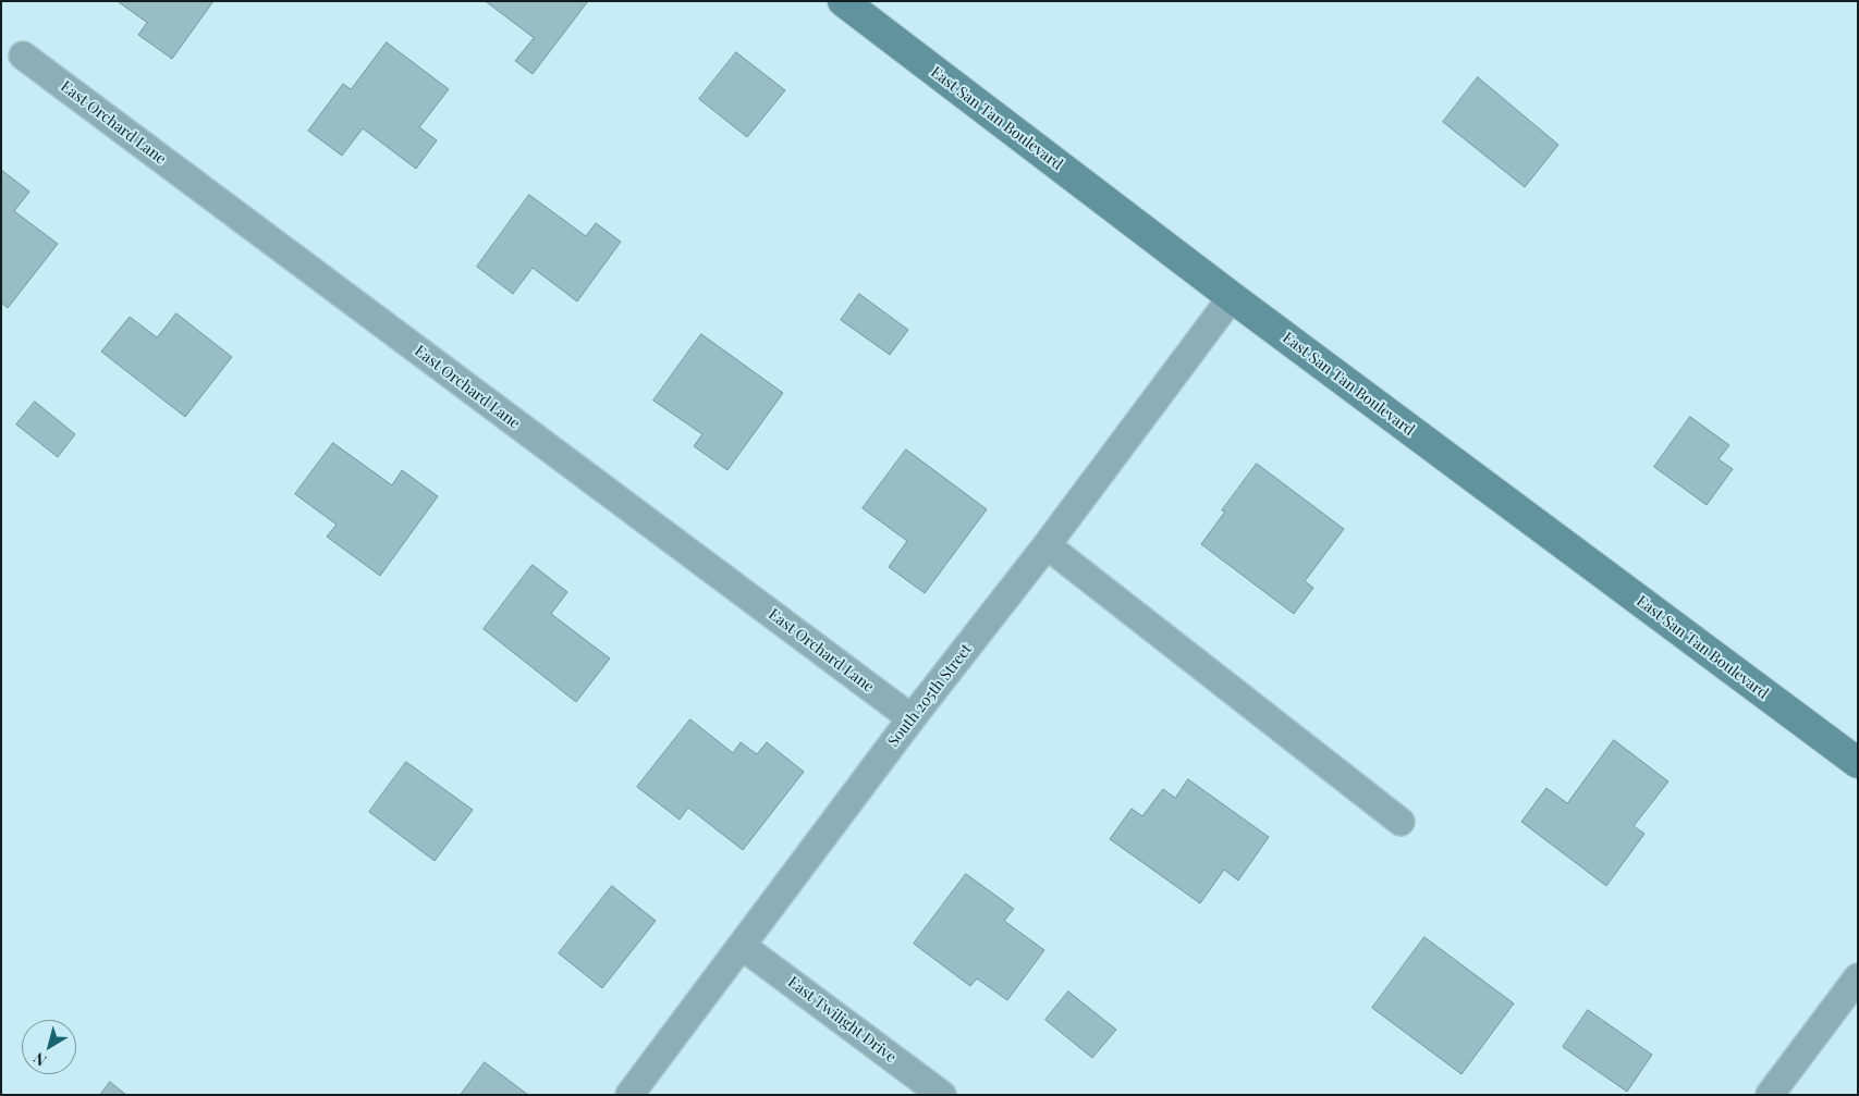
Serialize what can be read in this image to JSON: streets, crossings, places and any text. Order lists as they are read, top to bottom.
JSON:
{
  "streets": {
    "street": [
      "East San Tan Boulevard",
      "East Orchard Lane",
      "South 205th Street",
      "East Twilight Drive"
    ]
  },
  "crossings": [
    ["East San Tan Boulevard", "South 205th Street"],
    ["East Orchard Lane", "South 205th Street"],
    ["South 205th Street", "East Twilight Drive"]
  ],
  "north": "bottom left"
}
